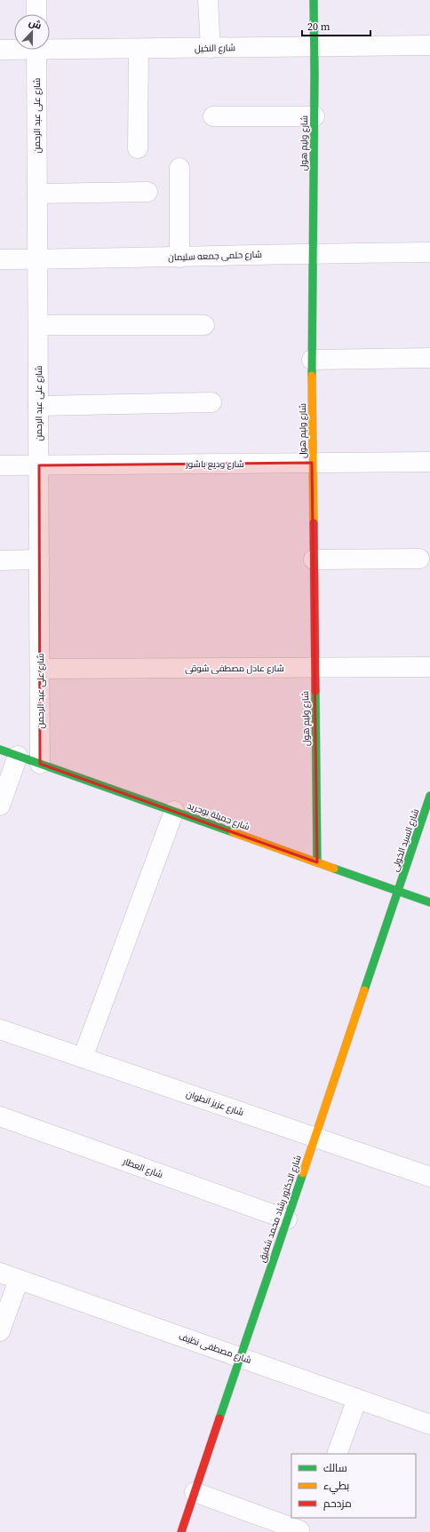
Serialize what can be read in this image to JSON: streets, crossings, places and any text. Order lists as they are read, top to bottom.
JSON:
{
  "streets": {
    "street": [
      "شارع النخيل",
      "شارع على عبد الرحمن",
      "شارع وليم هول",
      "شارع حلمى جمعه سليمان",
      "شارع وديع باشور",
      "شارع عادل مصطفى شوقى",
      "شارع جميلة بوحريد",
      "شارع السيد الخولى",
      "شارع عزيز انطوان",
      "شارع العطار",
      "شارع الدكتور رشاد محمد شفيق",
      "شارع مصطفى نظيف"
    ]
  },
  "crossings": [
    ["شارع النخيل", "شارع وليم هول"],
    ["شارع على عبد الرحمن", "شارع حلمى جمعه سليمان"],
    ["شارع على عبد الرحمن", "شارع وديع باشور"],
    ["شارع على عبد الرحمن", "شارع عادل مصطفى شوقى"],
    ["شارع على عبد الرحمن", "شارع جميلة بوحريد"],
    ["شارع وليم هول", "شارع حلمى جمعه سليمان"],
    ["شارع وليم هول", "شارع وديع باشور"],
    ["شارع وليم هول", "شارع عادل مصطفى شوقى"],
    ["شارع وليم هول", "شارع جميلة بوحريد"],
    ["شارع جميلة بوحريد", "شارع السيد الخولى"],
    ["شارع جميلة بوحريد", "شارع الدكتور رشاد محمد شفيق"],
    ["شارع السيد الخولى", "شارع الدكتور رشاد محمد شفيق"],
    ["شارع عزيز انطوان", "شارع الدكتور رشاد محمد شفيق"],
    ["شارع العطار", "شارع الدكتور رشاد محمد شفيق"],
    ["شارع الدكتور رشاد محمد شفيق", "شارع مصطفى نظيف"]
  ],
  "legend": ["سالك", "بطيء", "مزدحم"],
  "scale_bar": "20 m",
  "north": "top"
}
